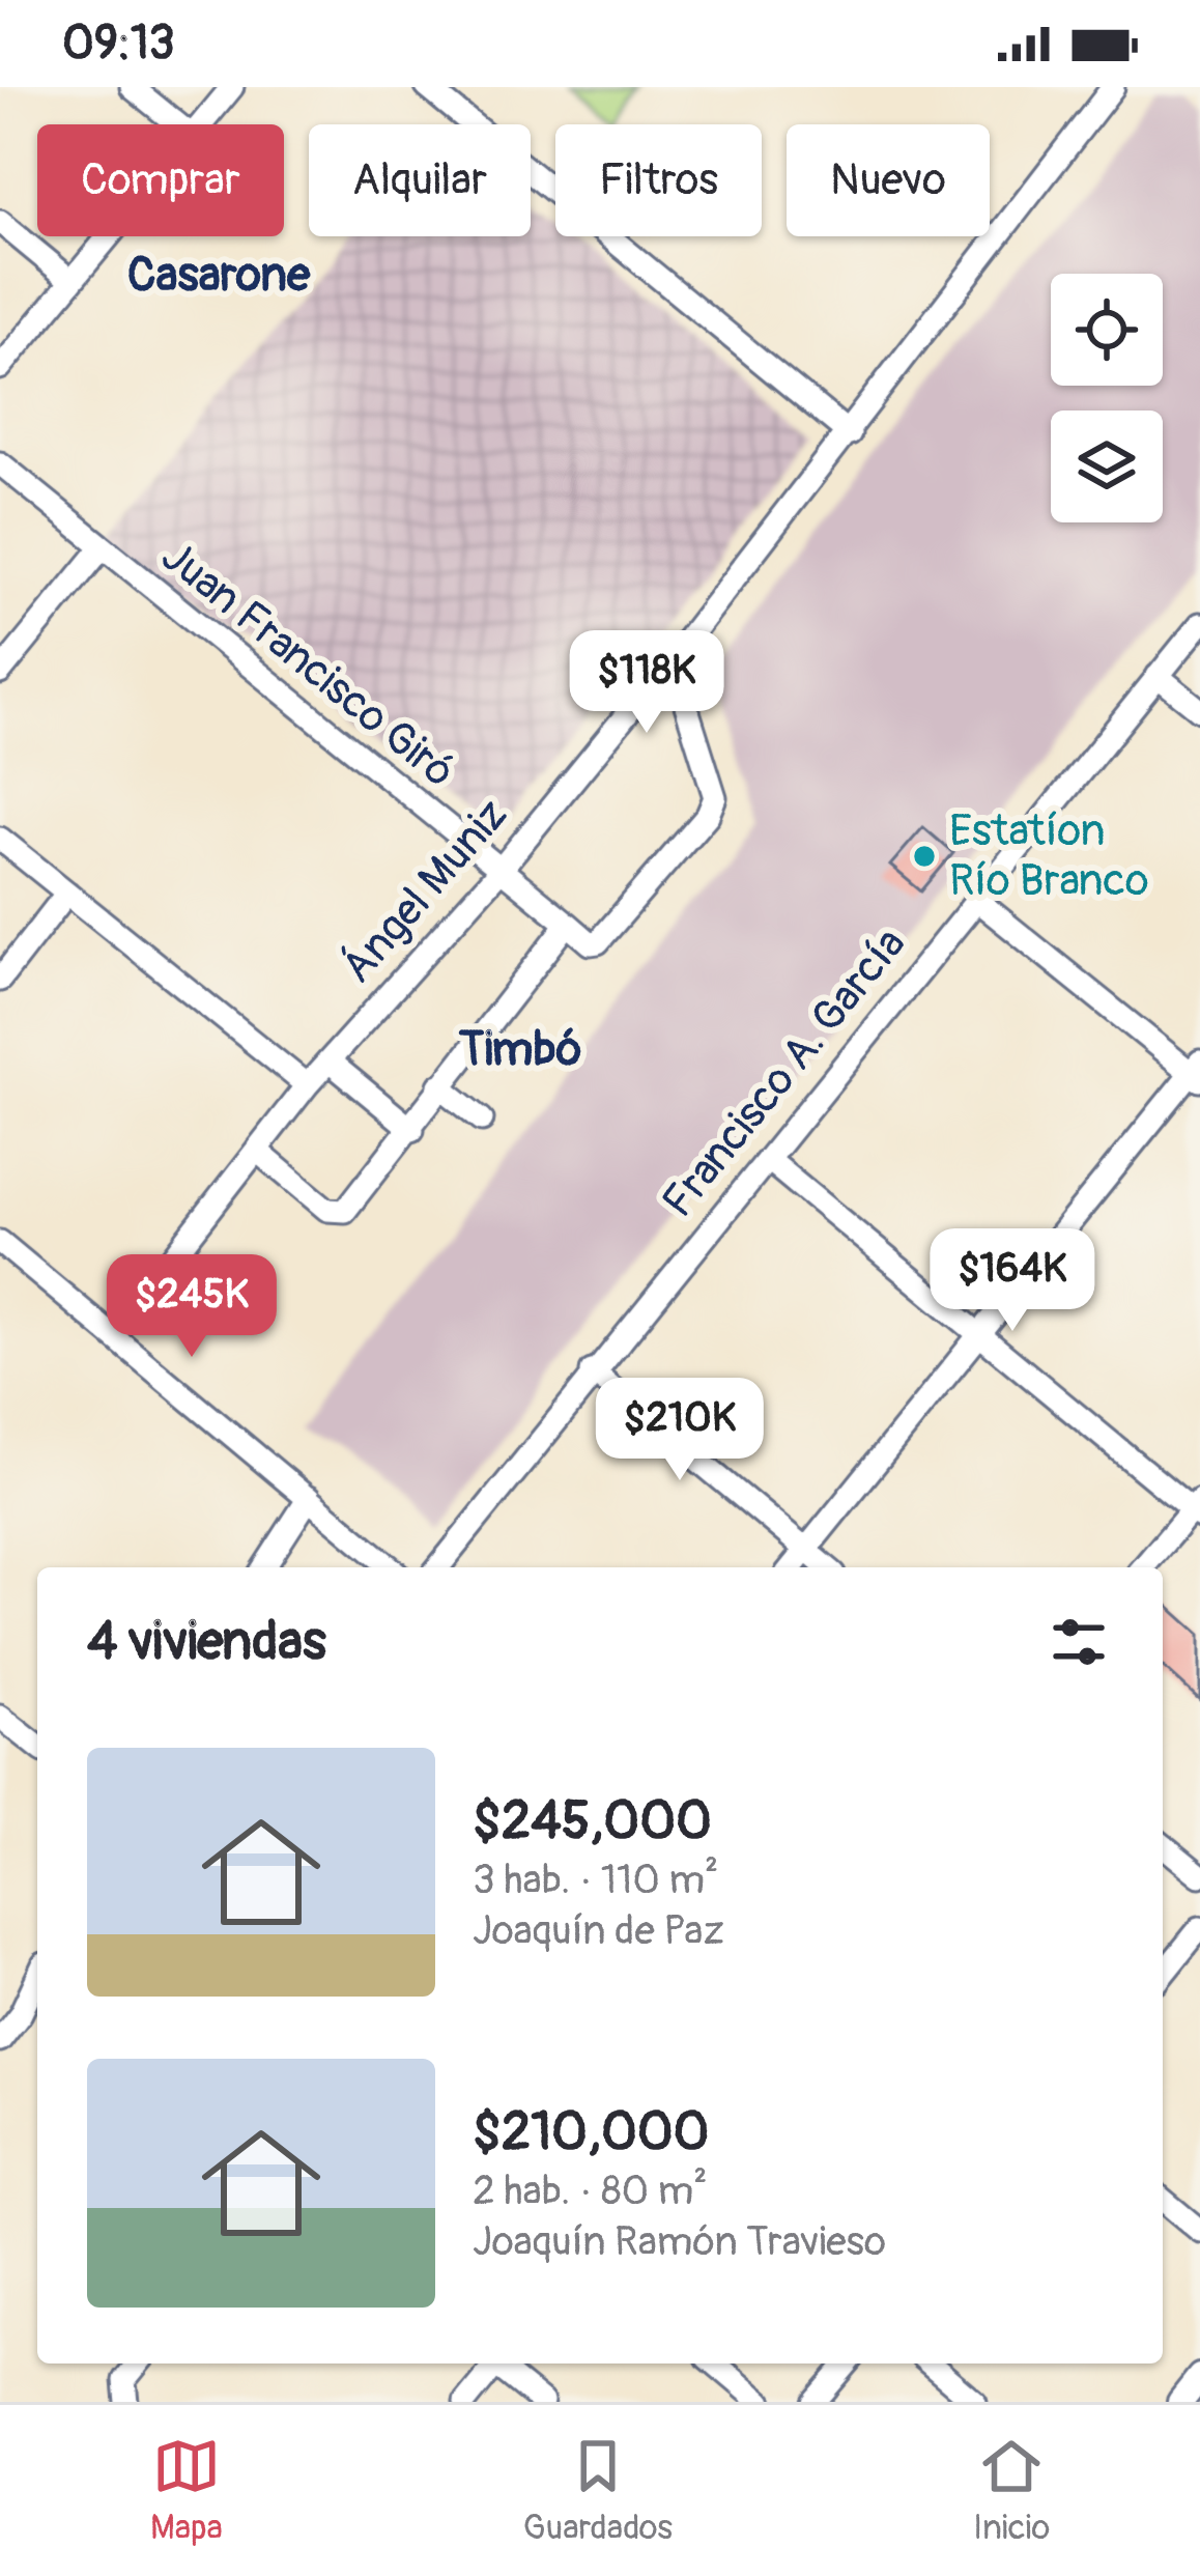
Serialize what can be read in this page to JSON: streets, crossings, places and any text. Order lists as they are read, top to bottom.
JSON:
{
  "streets": {
    "street": ["Juan Francisco Giró", "Ángel Muniz", "Francisco A. García"]
  },
  "crossings": [
    ["Juan Francisco Giró", "Ángel Muniz"]
  ],
  "districts": ["Casarone", "Timbó"],
  "places": ["Estatíon Río Branco"],
  "page": {
    "status": "09:13",
    "chip": [
      "Comprar",
      "Alquilar",
      "Filtros",
      "Nuevo"
    ],
    "price": [
      "$118K",
      "$164K",
      "$245K",
      "$210K"
    ],
    "heading": "4 viviendas",
    "list": [
      {
        "name": "$245,000",
        "note": "3 hab. · 110 m² · Joaquín de Paz"
      },
      {
        "name": "$210,000",
        "note": "2 hab. · 80 m² · Joaquín Ramón Travieso"
      }
    ],
    "tabs": ["Mapa", "Guardados", "Inicio"]
  }
}
